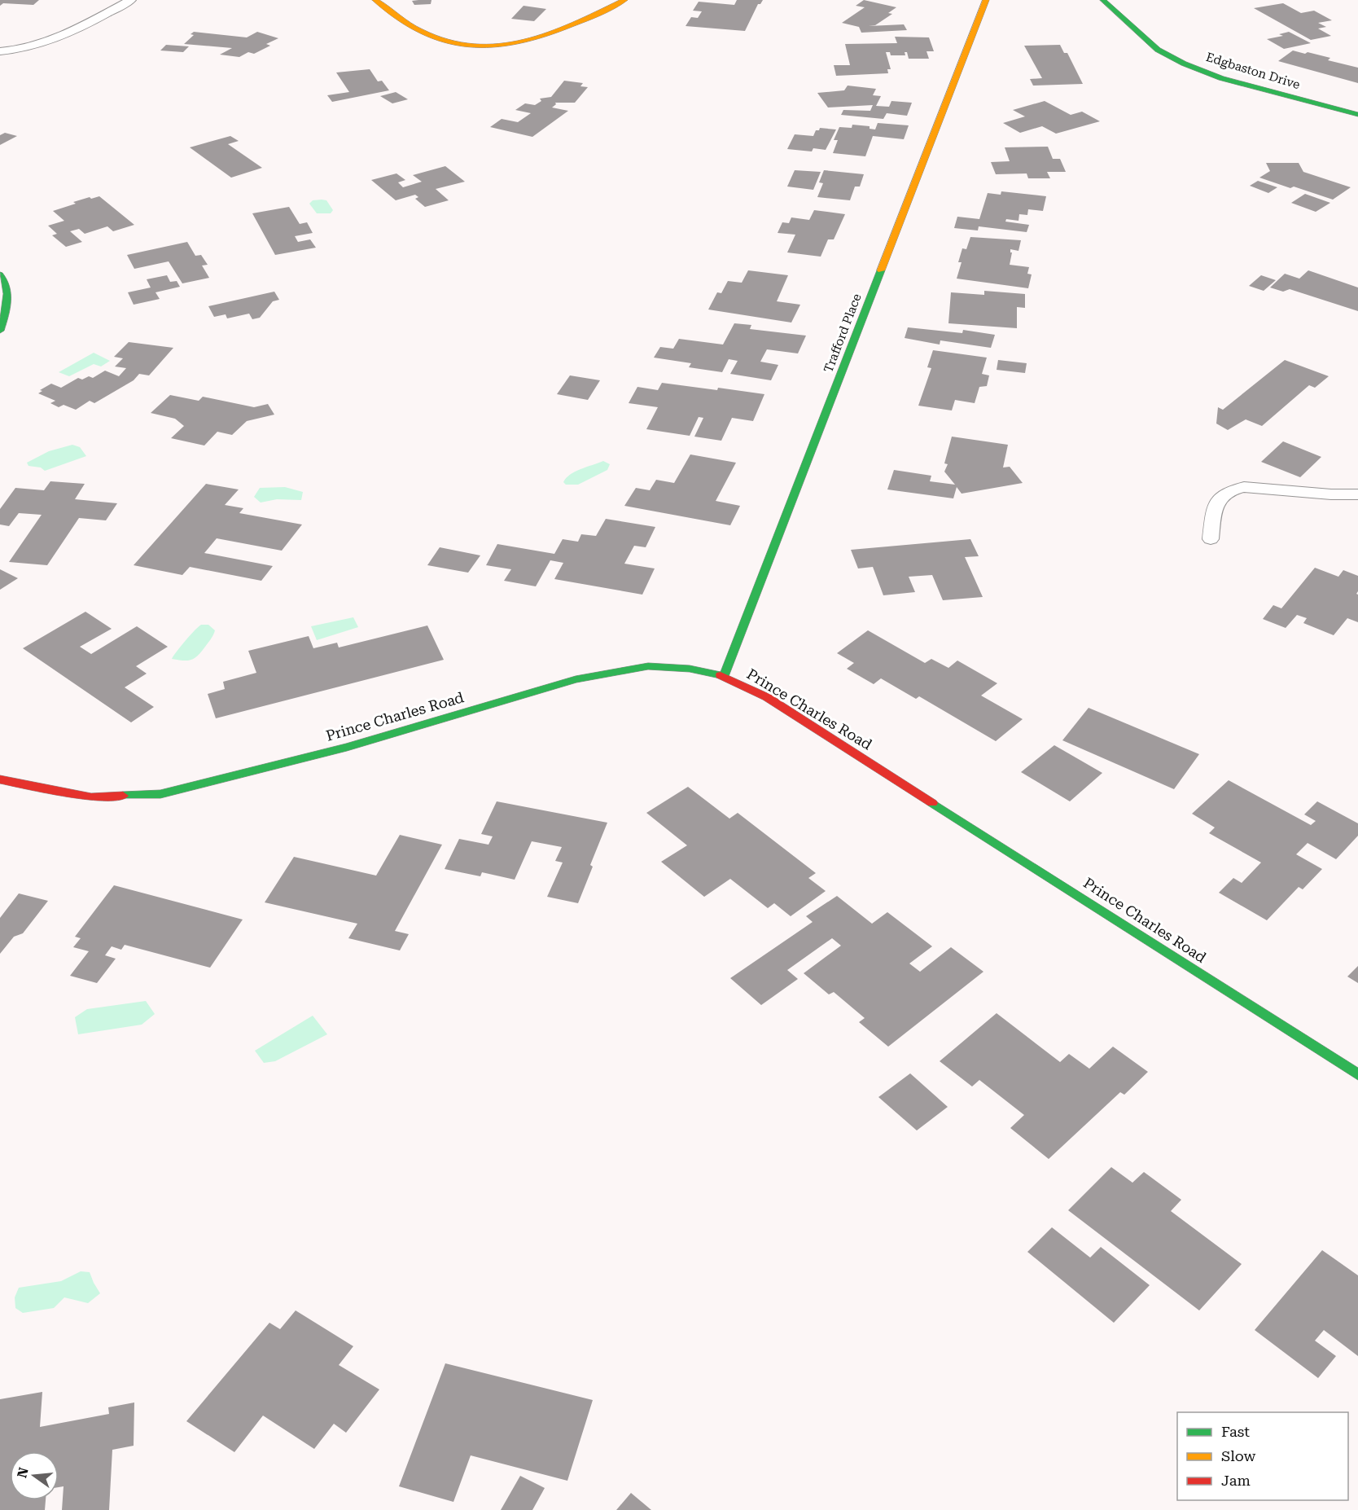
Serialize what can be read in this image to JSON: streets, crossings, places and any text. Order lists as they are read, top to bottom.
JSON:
{
  "streets": {
    "street": ["Edgbaston Drive", "Trafford Place", "Prince Charles Road"]
  },
  "crossings": [
    ["Trafford Place", "Prince Charles Road"]
  ],
  "legend": ["Fast", "Slow", "Jam"],
  "north": "left"
}
